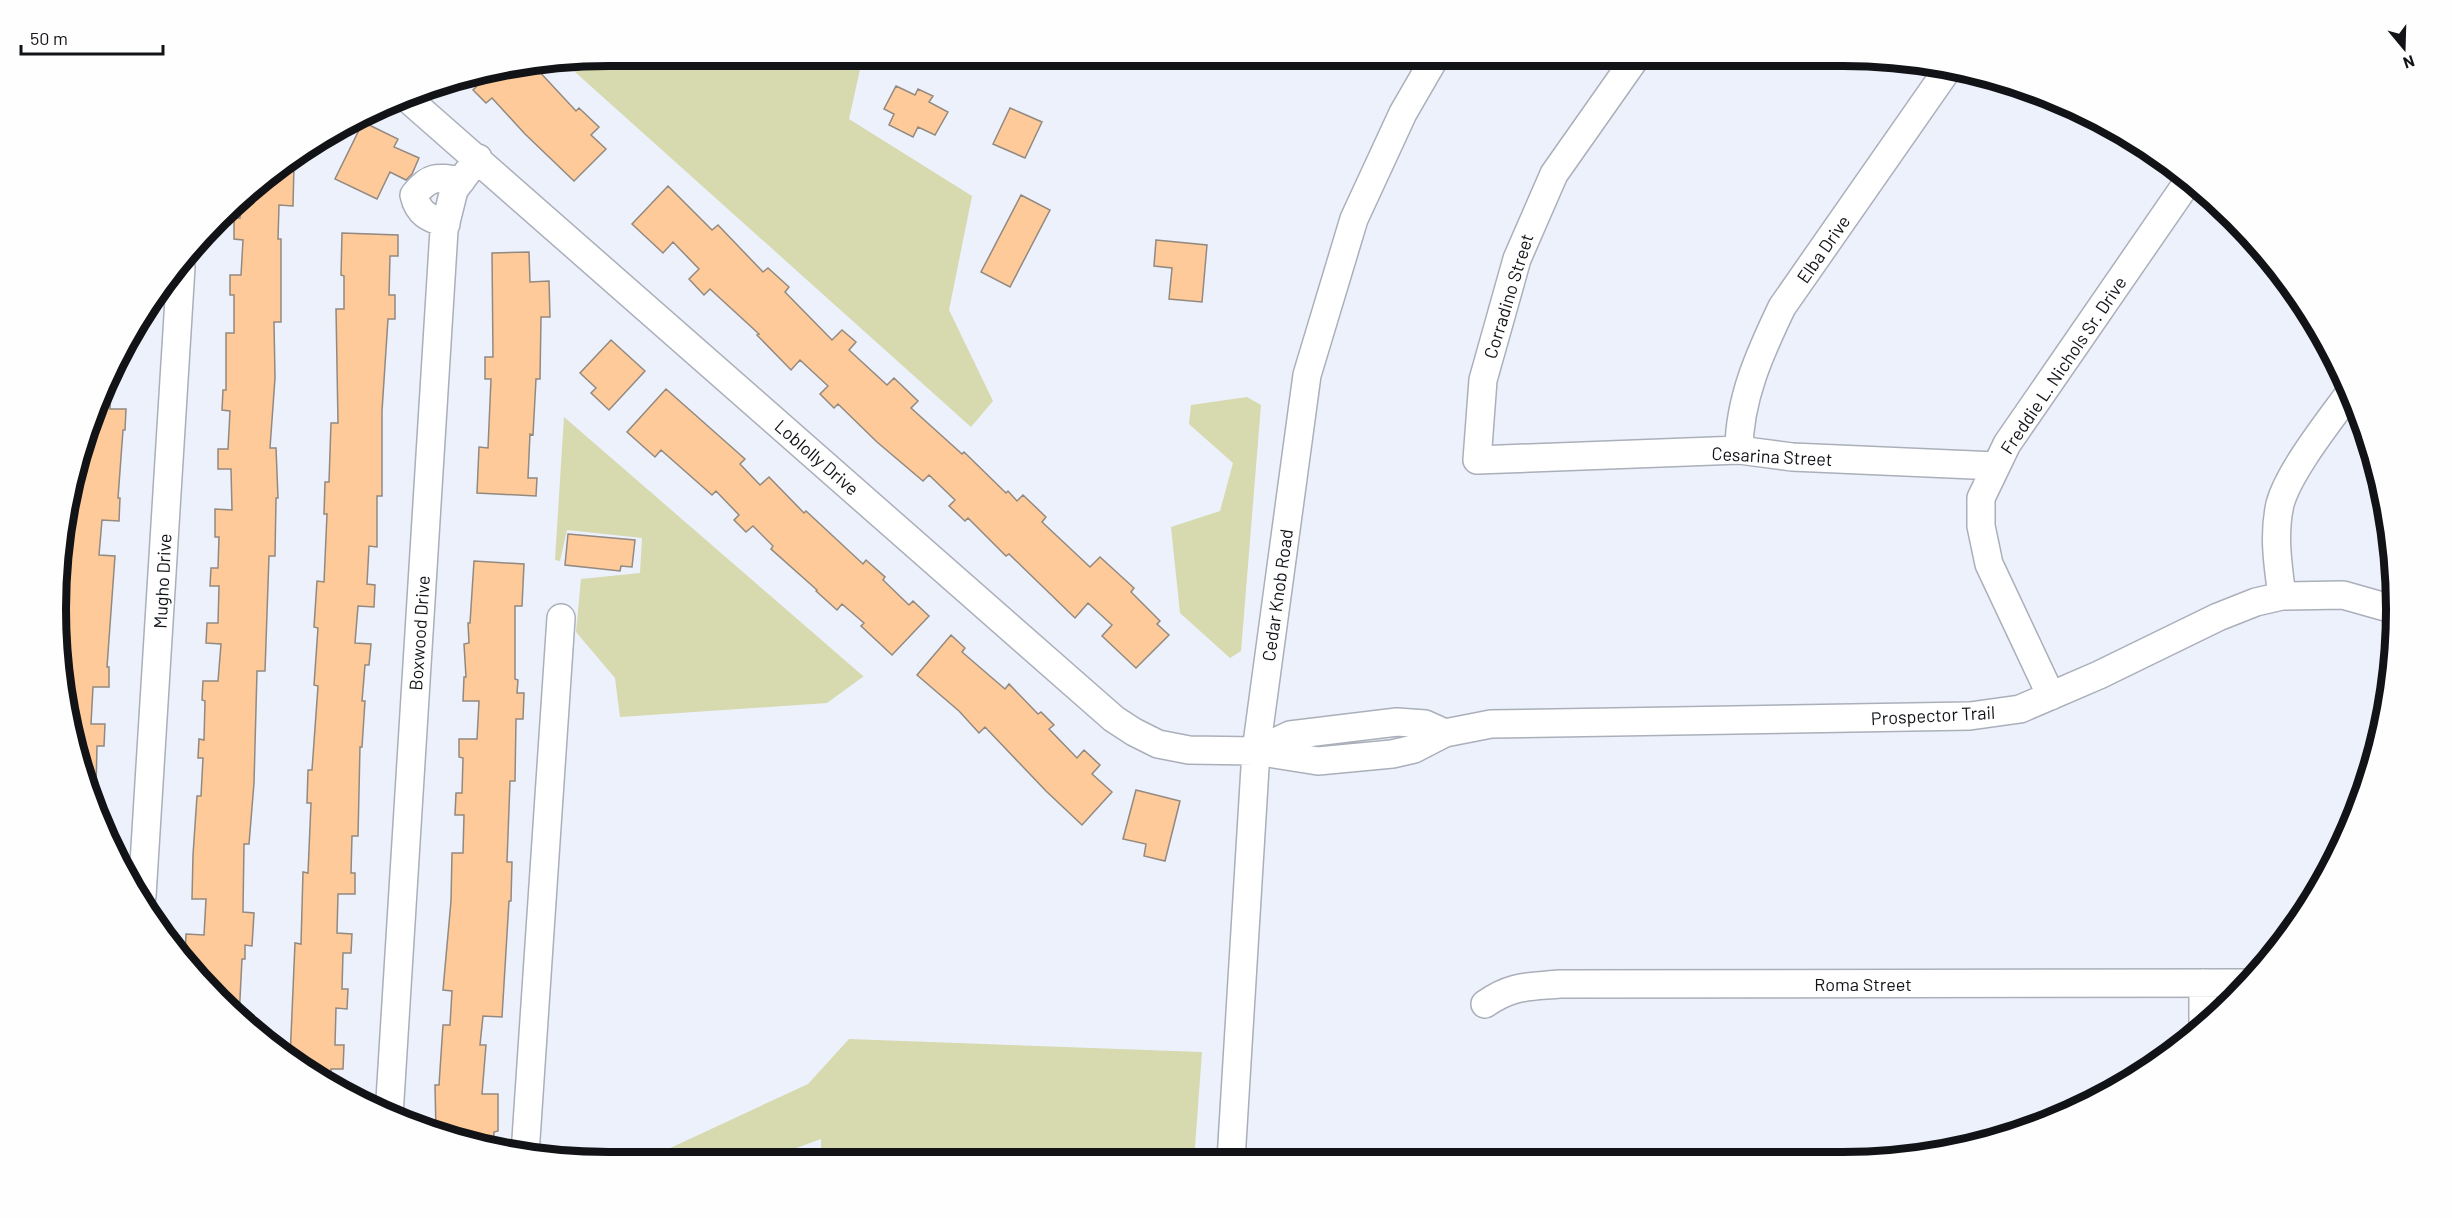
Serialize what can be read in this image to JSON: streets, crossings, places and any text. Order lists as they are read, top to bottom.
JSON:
{
  "streets": {
    "street": [
      "Elba Drive",
      "Corradino Street",
      "Freddie L. Nichols Sr. Drive",
      "Cesarina Street",
      "Loblolly Drive",
      "Mugho Drive",
      "Cedar Knob Road",
      "Boxwood Drive",
      "Prospector Trail",
      "Roma Street"
    ]
  },
  "crossings": [
    ["Elba Drive", "Cesarina Street"],
    ["Corradino Street", "Cesarina Street"],
    ["Freddie L. Nichols Sr. Drive", "Cesarina Street"],
    ["Freddie L. Nichols Sr. Drive", "Prospector Trail"],
    ["Loblolly Drive", "Cedar Knob Road"],
    ["Loblolly Drive", "Boxwood Drive"],
    ["Loblolly Drive", "Prospector Trail"],
    ["Cedar Knob Road", "Prospector Trail"]
  ],
  "scale_bar": "50 m",
  "north": "bottom"
}
